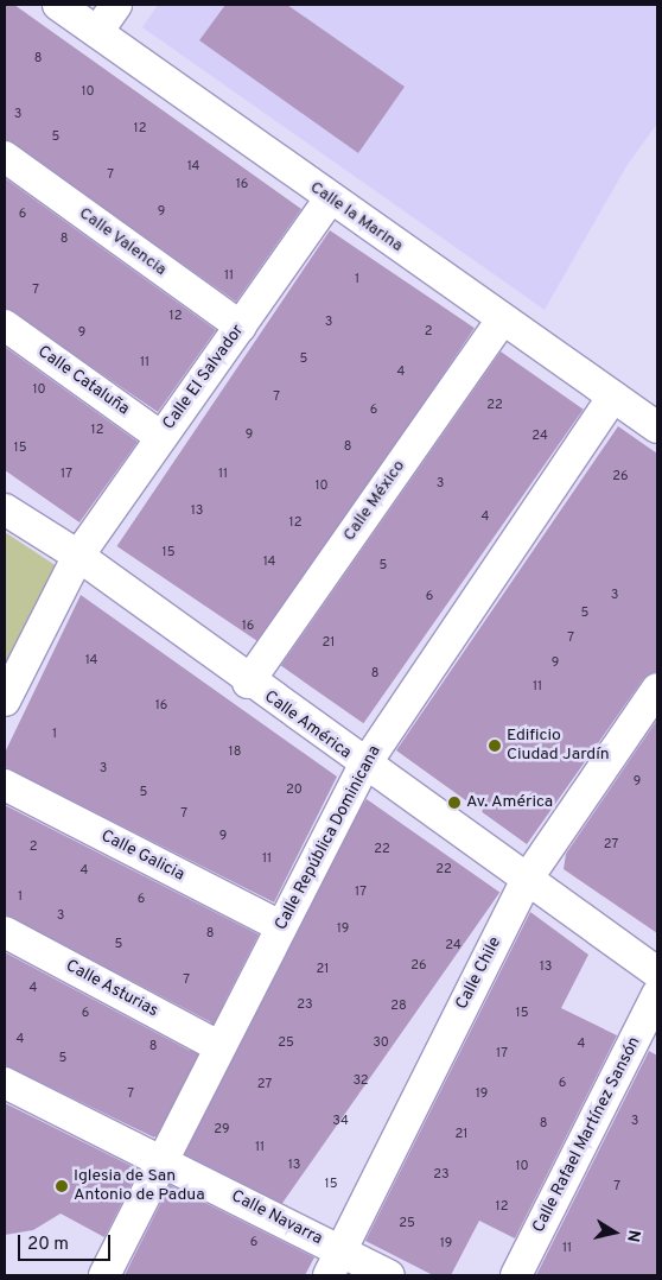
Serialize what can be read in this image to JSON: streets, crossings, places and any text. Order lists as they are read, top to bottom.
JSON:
{
  "streets": {
    "street": [
      "Calle la Marina",
      "Calle Valencia",
      "Calle El Salvador",
      "Calle Cataluña",
      "Calle México",
      "Calle América",
      "Calle República Dominicana",
      "Calle Galicia",
      "Calle Chile",
      "Calle Asturias",
      "Calle Rafael Martínez Sansón",
      "Calle Navarra"
    ]
  },
  "crossings": [
    ["Calle la Marina", "Calle El Salvador"],
    ["Calle la Marina", "Calle México"],
    ["Calle la Marina", "Calle República Dominicana"],
    ["Calle Valencia", "Calle El Salvador"],
    ["Calle El Salvador", "Calle Cataluña"],
    ["Calle El Salvador", "Calle América"],
    ["Calle México", "Calle América"],
    ["Calle América", "Calle República Dominicana"],
    ["Calle América", "Calle Chile"],
    ["Calle República Dominicana", "Calle Galicia"],
    ["Calle República Dominicana", "Calle Asturias"],
    ["Calle República Dominicana", "Calle Navarra"],
    ["Calle Chile", "Calle Navarra"]
  ],
  "places": ["Edificio Ciudad Jardín", "Av. América", "Iglesia de San Antonio de Padua"],
  "house_numbers": [
    "8",
    "10",
    "3",
    "12",
    "5",
    "14",
    "7",
    "16",
    "9",
    "6",
    "8",
    "11",
    "1",
    "7",
    "12",
    "3",
    "2",
    "9",
    "5",
    "11",
    "4",
    "10",
    "7",
    "22",
    "6",
    "12",
    "9",
    "24",
    "8",
    "15",
    "17",
    "11",
    "26",
    "3",
    "10",
    "13",
    "4",
    "12",
    "15",
    "14",
    "5",
    "3",
    "6",
    "5",
    "16",
    "7",
    "21",
    "14",
    "9",
    "8",
    "11",
    "16",
    "1",
    "18",
    "3",
    "9",
    "20",
    "5",
    "7",
    "9",
    "27",
    "2",
    "22",
    "11",
    "22",
    "4",
    "17",
    "1",
    "6",
    "3",
    "19",
    "8",
    "5",
    "24",
    "26",
    "13",
    "21",
    "7",
    "4",
    "23",
    "28",
    "6",
    "15",
    "4",
    "25",
    "30",
    "4",
    "8",
    "17",
    "5",
    "32",
    "6",
    "27",
    "7",
    "19",
    "34",
    "3",
    "8",
    "29",
    "21",
    "11",
    "13",
    "10",
    "23",
    "15",
    "7",
    "12",
    "25",
    "6",
    "19",
    "11"
  ],
  "scale_bar": "20 m",
  "north": "right"
}
